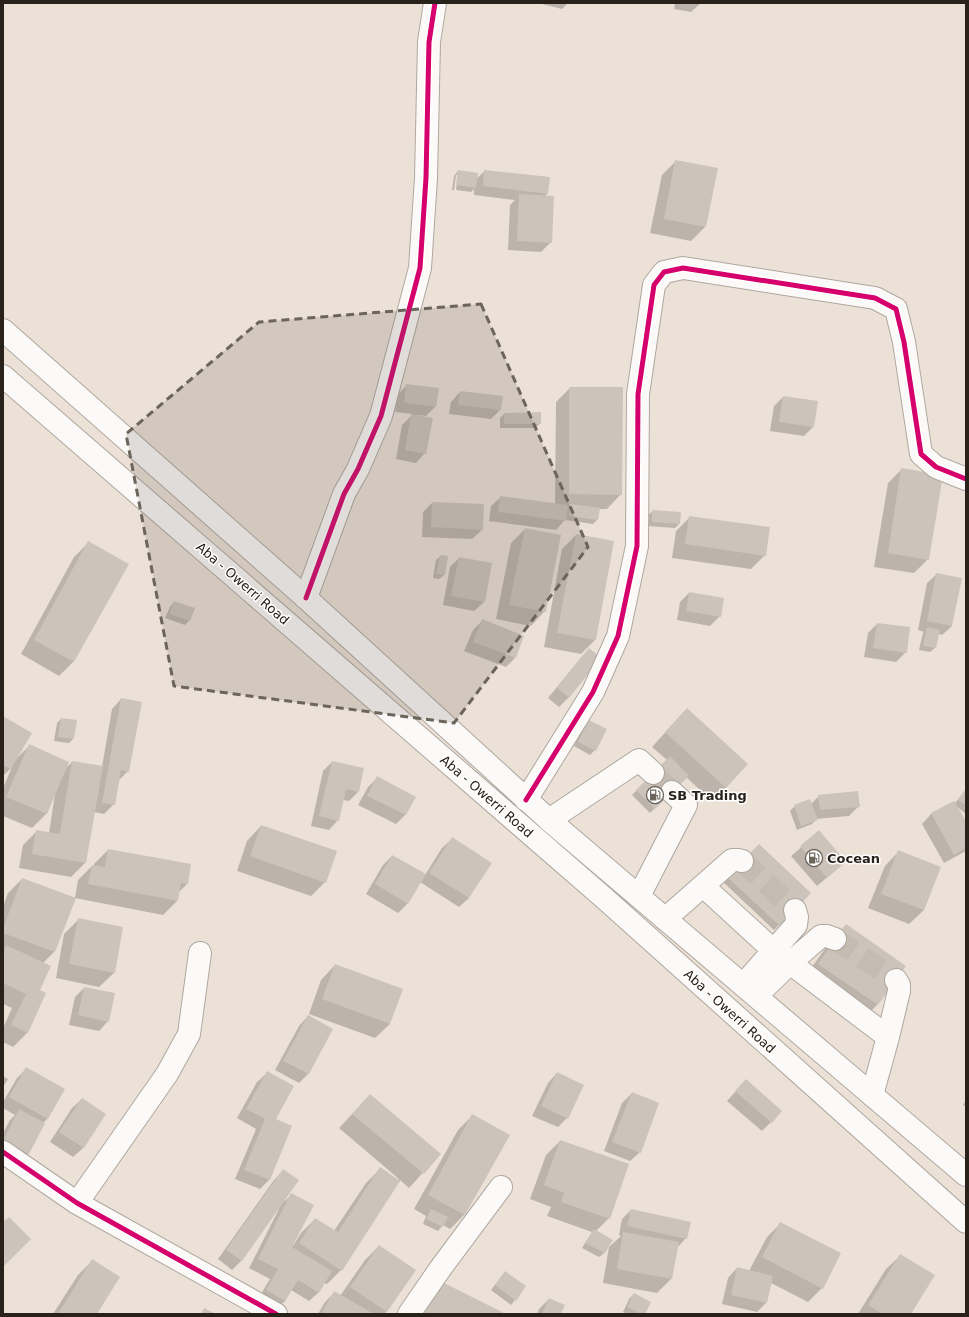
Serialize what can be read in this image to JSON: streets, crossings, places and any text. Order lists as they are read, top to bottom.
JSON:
{
  "streets": {
    "main road": ["Aba - Owerri Road"]
  },
  "places": {
    "fuel station": ["SB Trading", "Cocean"]
  }
}
